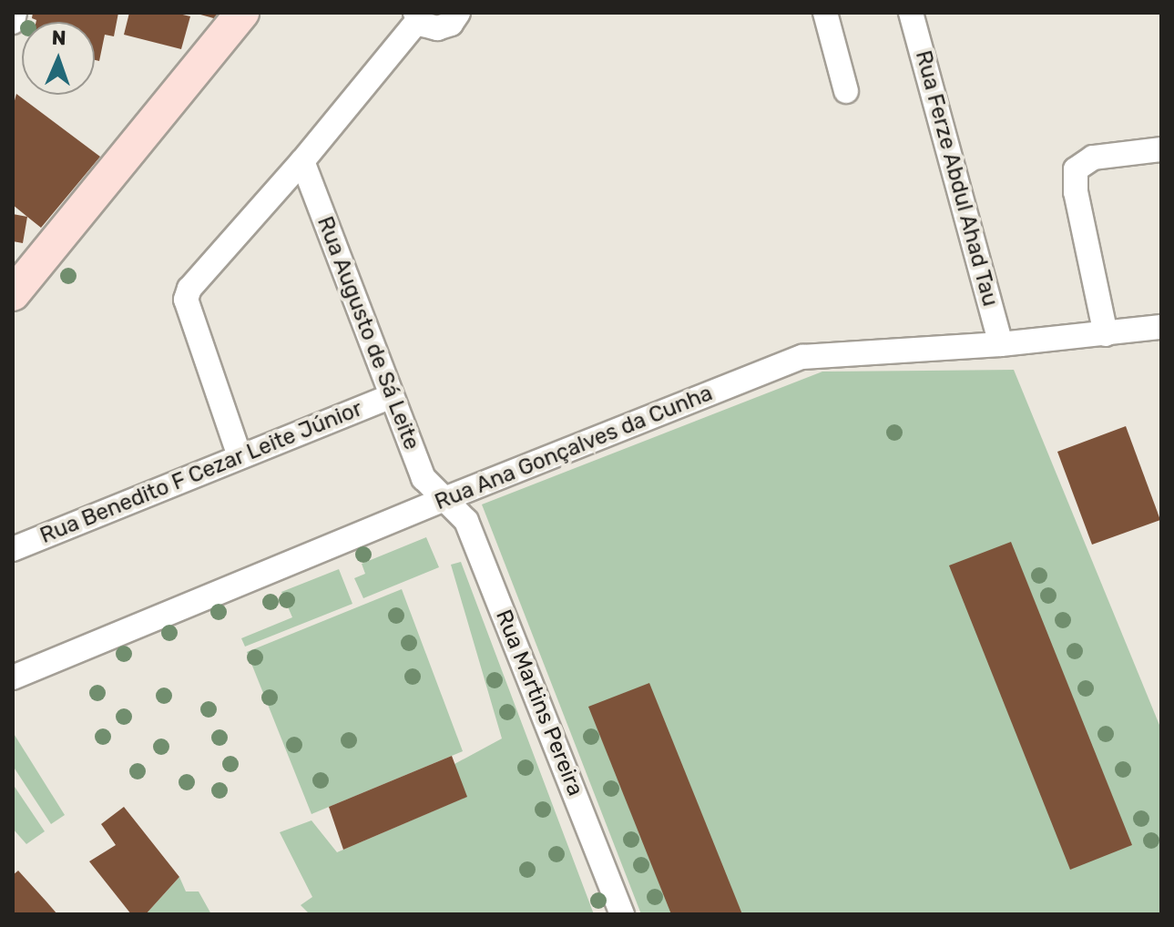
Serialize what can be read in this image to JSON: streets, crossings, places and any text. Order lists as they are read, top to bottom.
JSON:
{
  "streets": {
    "street": [
      "Rua Ferze Abdul Ahad Tau",
      "Rua Augusto de Sá Leite",
      "Rua Ana Gonçalves da Cunha",
      "Rua Benedito F Cezar Leite Júnior",
      "Rua Martins Pereira"
    ]
  },
  "crossings": [
    ["Rua Ferze Abdul Ahad Tau", "Rua Ana Gonçalves da Cunha"],
    ["Rua Augusto de Sá Leite", "Rua Ana Gonçalves da Cunha"],
    ["Rua Augusto de Sá Leite", "Rua Benedito F Cezar Leite Júnior"],
    ["Rua Augusto de Sá Leite", "Rua Martins Pereira"],
    ["Rua Ana Gonçalves da Cunha", "Rua Martins Pereira"]
  ],
  "north": "top"
}
